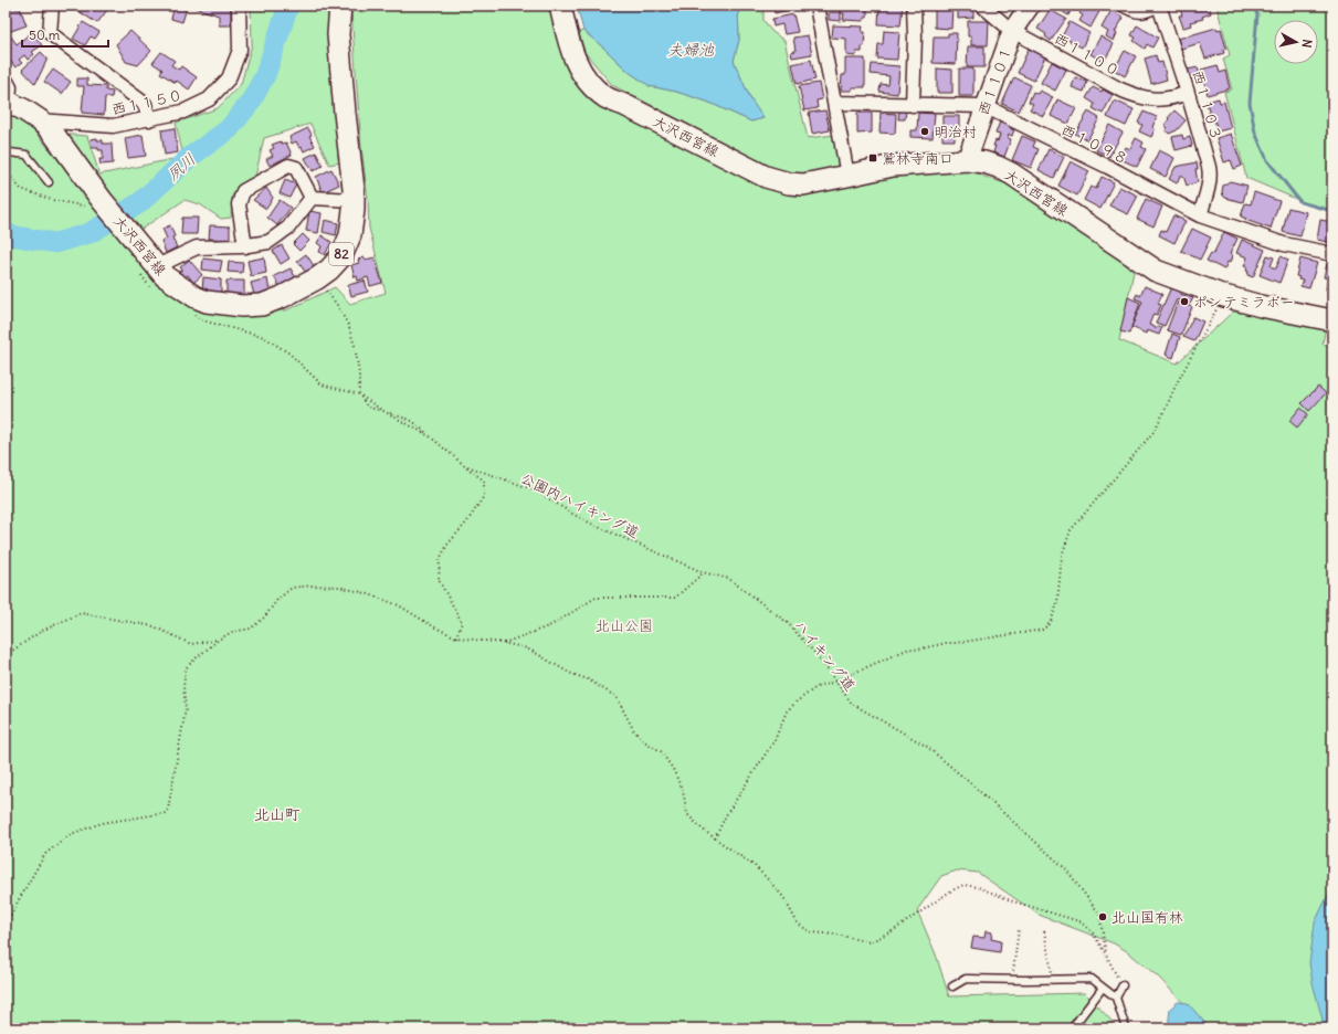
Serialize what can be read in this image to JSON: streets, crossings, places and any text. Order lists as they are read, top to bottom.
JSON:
{
  "streets": {
    "main road": ["大沢西宮線", "82"],
    "street": [
      "西１１００",
      "西１１０１",
      "西１１５０",
      "西１１０３",
      "西１０９８"
    ],
    "path": ["公園内ハイキング道", "ハイキング道"]
  },
  "crossings": [
    ["西１１００", "西１１０１"],
    ["西１１００", "西１１０３"],
    ["西１１０１", "大沢西宮線"],
    ["西１１０１", "西１０９８"],
    ["西１１５０", "大沢西宮線"],
    ["西１１０３", "西１０９８"],
    ["公園内ハイキング道", "ハイキング道"]
  ],
  "districts": ["北山町"],
  "water": ["夫婦池", "夙川"],
  "parks": ["北山公園"],
  "places": {
    "other": ["明治村", "ポンテミラボー", "北山国有林"],
    "transit": ["鷲林寺南口"]
  },
  "scale_bar": "50 m",
  "north": "right"
}
